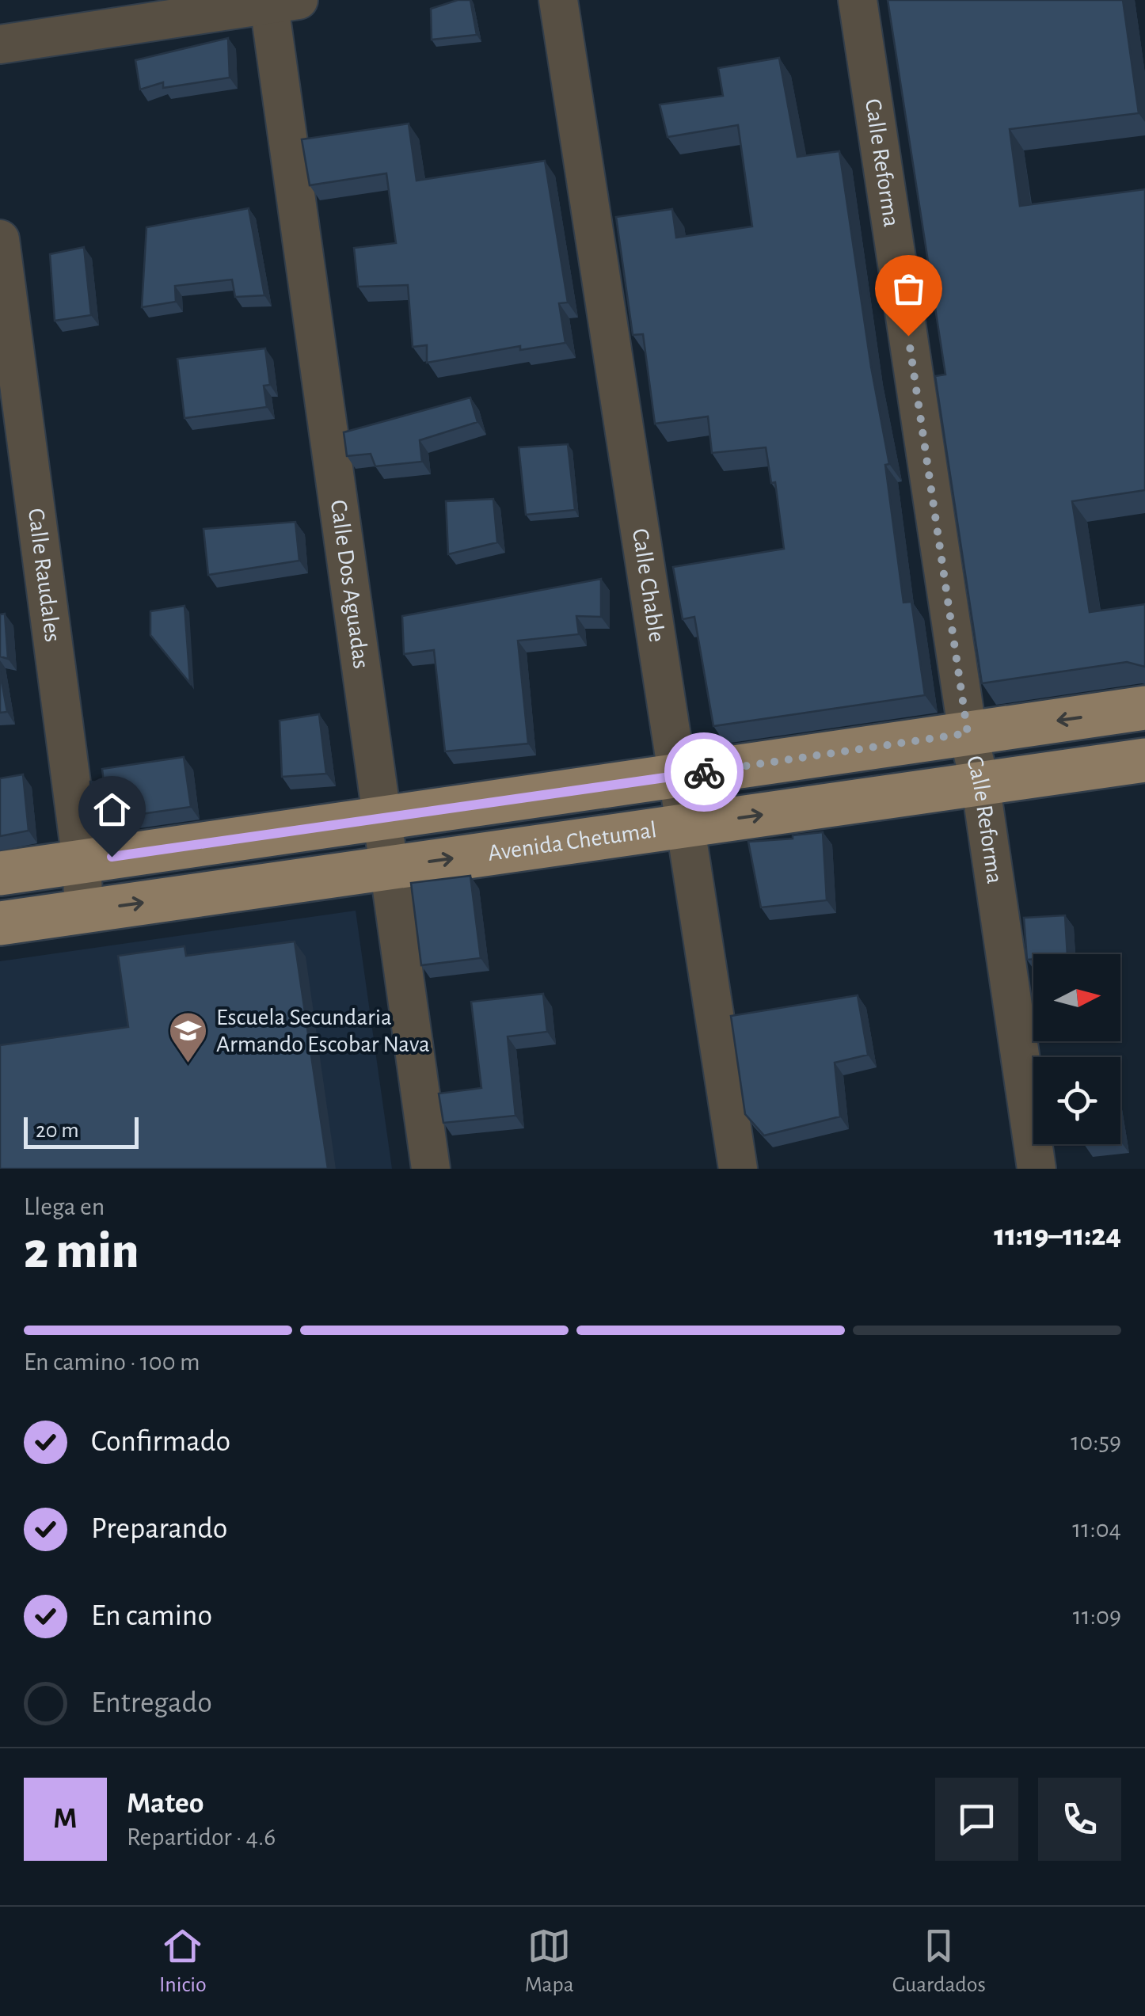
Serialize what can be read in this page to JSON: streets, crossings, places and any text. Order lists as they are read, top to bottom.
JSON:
{
  "streets": {
    "main road": ["Avenida Chetumal"],
    "street": [
      "Calle Reforma",
      "Calle Raudales",
      "Calle Dos Aguadas",
      "Calle Chable"
    ]
  },
  "crossings": [
    ["Calle Reforma", "Avenida Chetumal"],
    ["Calle Raudales", "Avenida Chetumal"],
    ["Calle Dos Aguadas", "Avenida Chetumal"],
    ["Calle Chable", "Avenida Chetumal"]
  ],
  "places": {
    "school or university": ["Escuela Secundaria Armando Escobar Nava"]
  },
  "scale_bar": "20 m",
  "north": "right",
  "page": {
    "scale": "20 m",
    "heading": ["2 min", "Llega en", "11:19–11:24"],
    "panel": ["Mateo", "Repartidor · 4.6"],
    "bar": "En camino · 100 m",
    "list": [
      ["Confirmado", "10:59"],
      ["Preparando", "11:04"],
      ["En camino", "11:09"],
      "Entregado"
    ],
    "round": "M",
    "tabs": ["Inicio", "Mapa", "Guardados"]
  }
}
